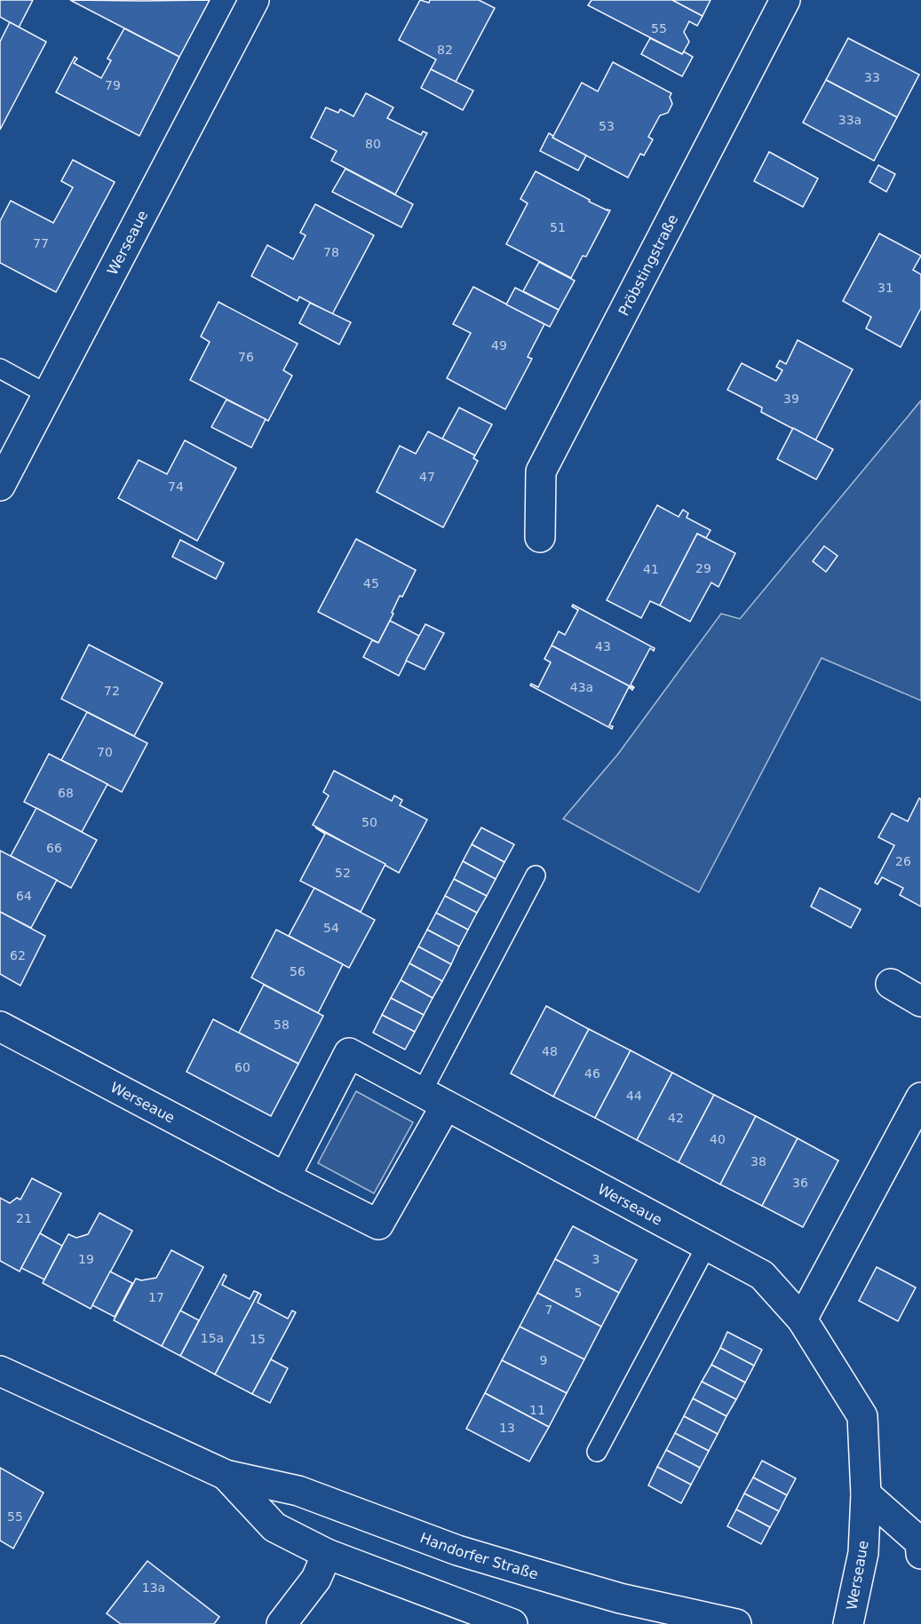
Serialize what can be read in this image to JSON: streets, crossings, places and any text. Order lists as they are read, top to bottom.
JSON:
{
  "streets": {
    "street": ["Werseaue", "Pröbstingstraße", "Handorfer Straße"]
  },
  "house_numbers": [
    "55",
    "82",
    "33",
    "79",
    "33a",
    "53",
    "80",
    "51",
    "77",
    "78",
    "31",
    "49",
    "76",
    "39",
    "47",
    "74",
    "29",
    "41",
    "45",
    "43",
    "43a",
    "72",
    "70",
    "68",
    "50",
    "66",
    "26",
    "52",
    "64",
    "54",
    "62",
    "56",
    "58",
    "48",
    "60",
    "46",
    "44",
    "42",
    "40",
    "38",
    "36",
    "21",
    "19",
    "3",
    "5",
    "17",
    "7",
    "15a",
    "15",
    "9",
    "11",
    "13",
    "55",
    "13a"
  ]
}
